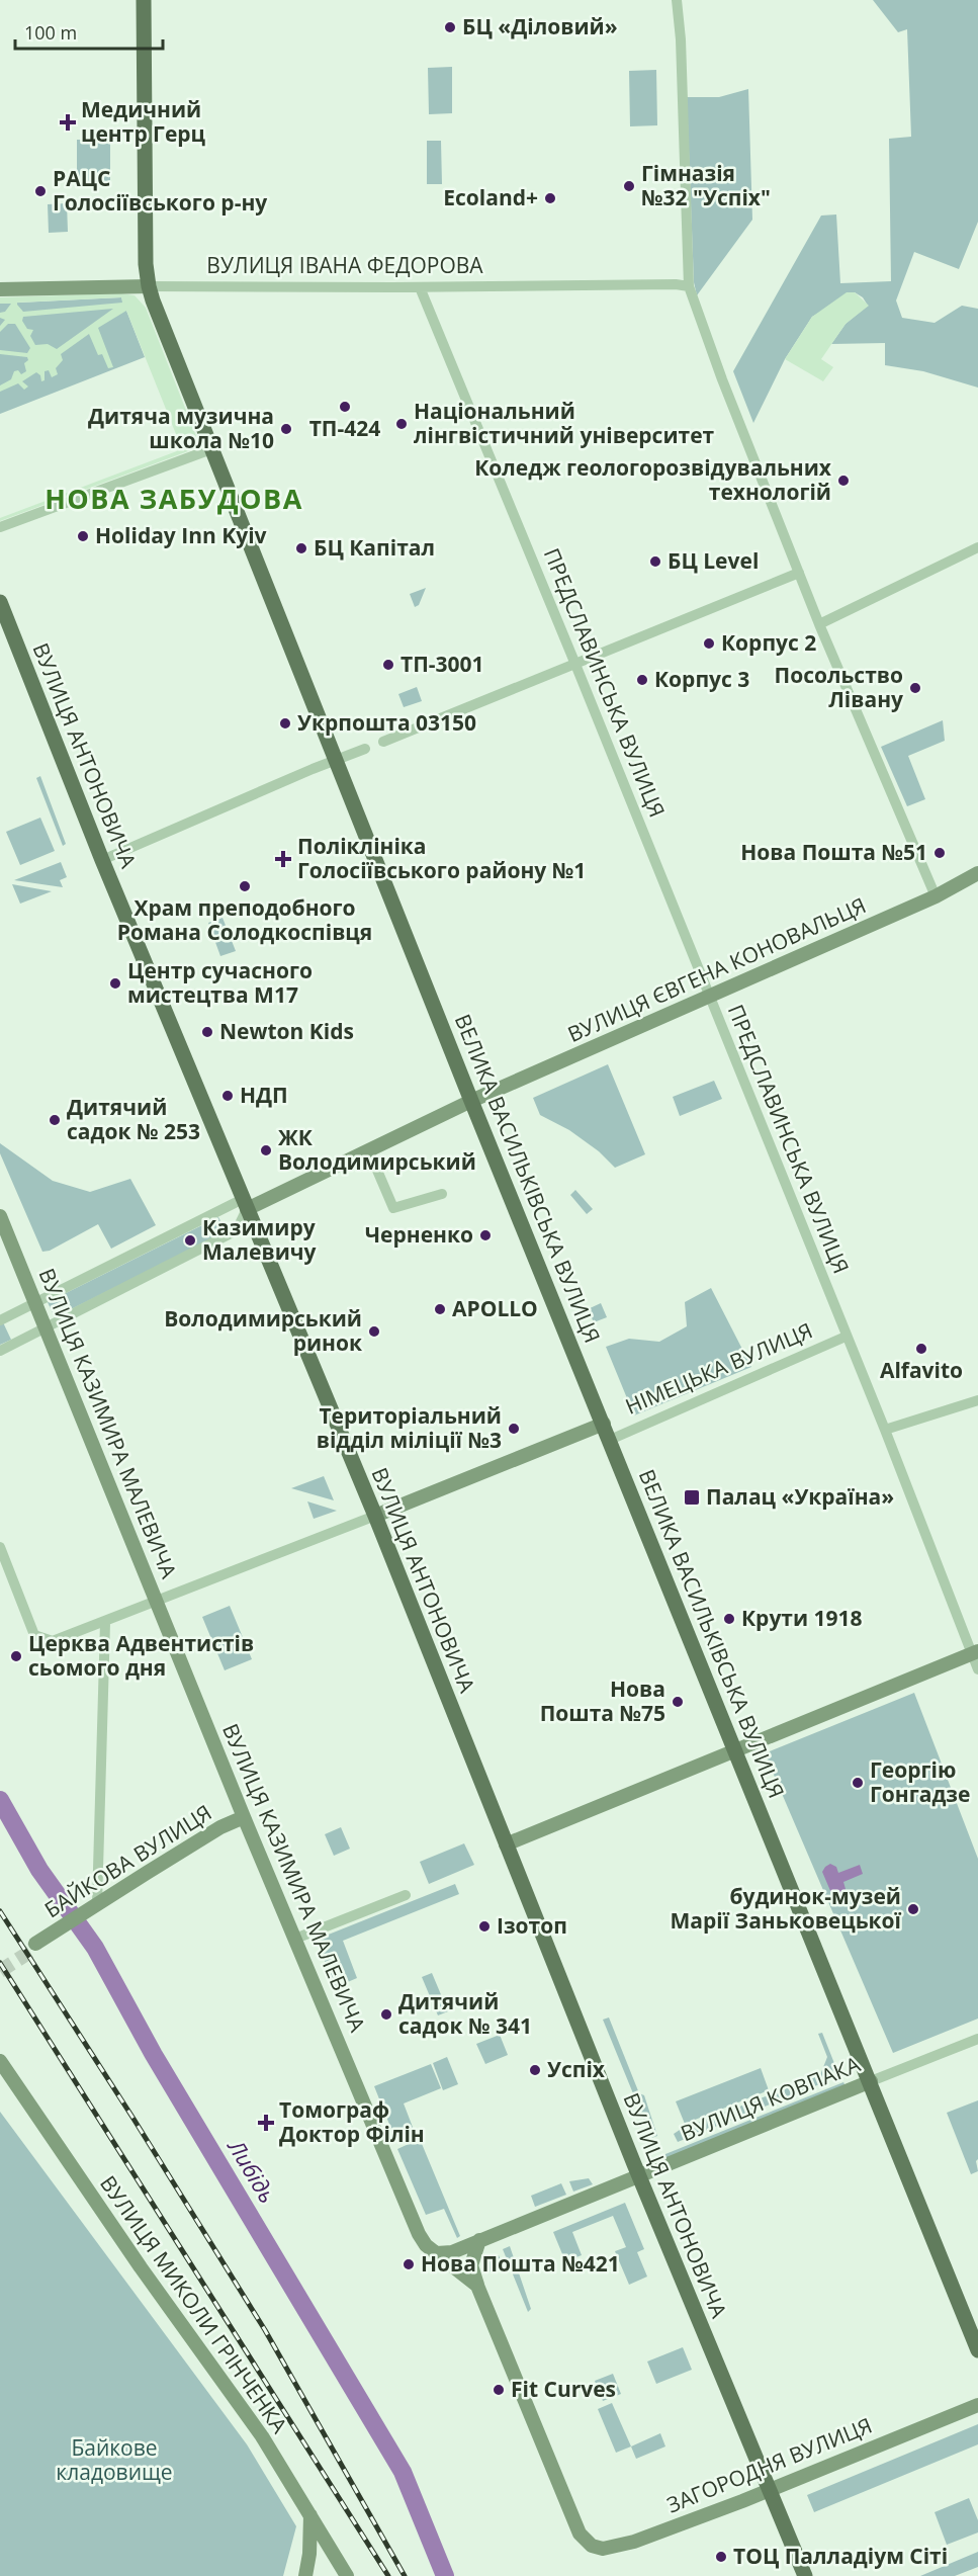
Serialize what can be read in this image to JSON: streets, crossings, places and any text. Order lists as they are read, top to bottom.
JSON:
{
  "streets": {
    "main road": [
      "ВУЛИЦЯ ІВАНА ФЕДОРОВА",
      "ВУЛИЦЯ АНТОНОВИЧА",
      "ВУЛИЦЯ ЄВГЕНА КОНОВАЛЬЦЯ",
      "ВЕЛИКА ВАСИЛЬКІВСЬКА ВУЛИЦЯ",
      "НІМЕЦЬКА ВУЛИЦЯ",
      "ВУЛИЦЯ КАЗИМИРА МАЛЕВИЧА",
      "БАЙКОВА ВУЛИЦЯ",
      "ВУЛИЦЯ КОВПАКА",
      "ВУЛИЦЯ МИКОЛИ ГРІНЧЕНКА",
      "ЗАГОРОДНЯ ВУЛИЦЯ"
    ],
    "street": ["ПРЕДСЛАВИНСЬКА ВУЛИЦЯ"]
  },
  "crossings": [
    ["ВУЛИЦЯ ІВАНА ФЕДОРОВА", "ПРЕДСЛАВИНСЬКА ВУЛИЦЯ"],
    ["ВУЛИЦЯ ІВАНА ФЕДОРОВА", "ВЕЛИКА ВАСИЛЬКІВСЬКА ВУЛИЦЯ"],
    ["ПРЕДСЛАВИНСЬКА ВУЛИЦЯ", "ВУЛИЦЯ ЄВГЕНА КОНОВАЛЬЦЯ"],
    ["ПРЕДСЛАВИНСЬКА ВУЛИЦЯ", "НІМЕЦЬКА ВУЛИЦЯ"],
    ["ВУЛИЦЯ АНТОНОВИЧА", "ВУЛИЦЯ ЄВГЕНА КОНОВАЛЬЦЯ"],
    ["ВУЛИЦЯ АНТОНОВИЧА", "НІМЕЦЬКА ВУЛИЦЯ"],
    ["ВУЛИЦЯ АНТОНОВИЧА", "ВУЛИЦЯ КОВПАКА"],
    ["ВУЛИЦЯ АНТОНОВИЧА", "ЗАГОРОДНЯ ВУЛИЦЯ"],
    ["ВУЛИЦЯ ЄВГЕНА КОНОВАЛЬЦЯ", "ВЕЛИКА ВАСИЛЬКІВСЬКА ВУЛИЦЯ"],
    ["ВЕЛИКА ВАСИЛЬКІВСЬКА ВУЛИЦЯ", "НІМЕЦЬКА ВУЛИЦЯ"],
    ["ВЕЛИКА ВАСИЛЬКІВСЬКА ВУЛИЦЯ", "ВУЛИЦЯ КОВПАКА"],
    ["НІМЕЦЬКА ВУЛИЦЯ", "ВУЛИЦЯ КАЗИМИРА МАЛЕВИЧА"],
    ["ВУЛИЦЯ КАЗИМИРА МАЛЕВИЧА", "БАЙКОВА ВУЛИЦЯ"],
    ["ВУЛИЦЯ КАЗИМИРА МАЛЕВИЧА", "ВУЛИЦЯ КОВПАКА"],
    ["ВУЛИЦЯ КАЗИМИРА МАЛЕВИЧА", "ЗАГОРОДНЯ ВУЛИЦЯ"]
  ],
  "districts": ["НОВА ЗАБУДОВА"],
  "water": ["Либідь"],
  "parks": ["Байкове кладовище"],
  "places": {
    "other": [
      "БЦ «Діловий»",
      "Гімназія №32 \"Успіх\"",
      "РАЦС Голосіївського р-ну",
      "Ecoland+",
      "ТП-424",
      "Національний лінгвістичний університет",
      "Дитяча музична школа №10",
      "Коледж геологорозвідувальних технологій",
      "Holiday Inn Kyiv",
      "БЦ Капітал",
      "БЦ Level",
      "Корпус 2",
      "ТП-3001",
      "Корпус 3",
      "Посольство Лівану",
      "Укрпошта 03150",
      "Нова Пошта №51",
      "Храм преподобного Романа Солодкоспівця",
      "Центр сучасного мистецтва M17",
      "Newton Kids",
      "НДП",
      "Дитячий садок № 253",
      "ЖК Володимирський",
      "Черненко",
      "Казимиру Малевичу",
      "APOLLO",
      "Володимирський ринок",
      "Alfavito",
      "Територіальний відділ міліції №3",
      "Крути 1918",
      "Церква Адвентистів сьомого дня",
      "Нова Пошта №75",
      "Георгію Гонгадзе",
      "будинок-музей Марії Заньковецької",
      "Ізотоп",
      "Дитячий садок № 341",
      "Успіх",
      "Нова Пошта №421",
      "Fit Curves",
      "ТОЦ Палладіум Сіті"
    ],
    "health": ["Медичний центр Герц", "Поліклініка Голосіївського району №1", "Томограф Доктор Філін"],
    "transit": ["Палац «Україна»"]
  },
  "scale_bar": "100 m"
}
